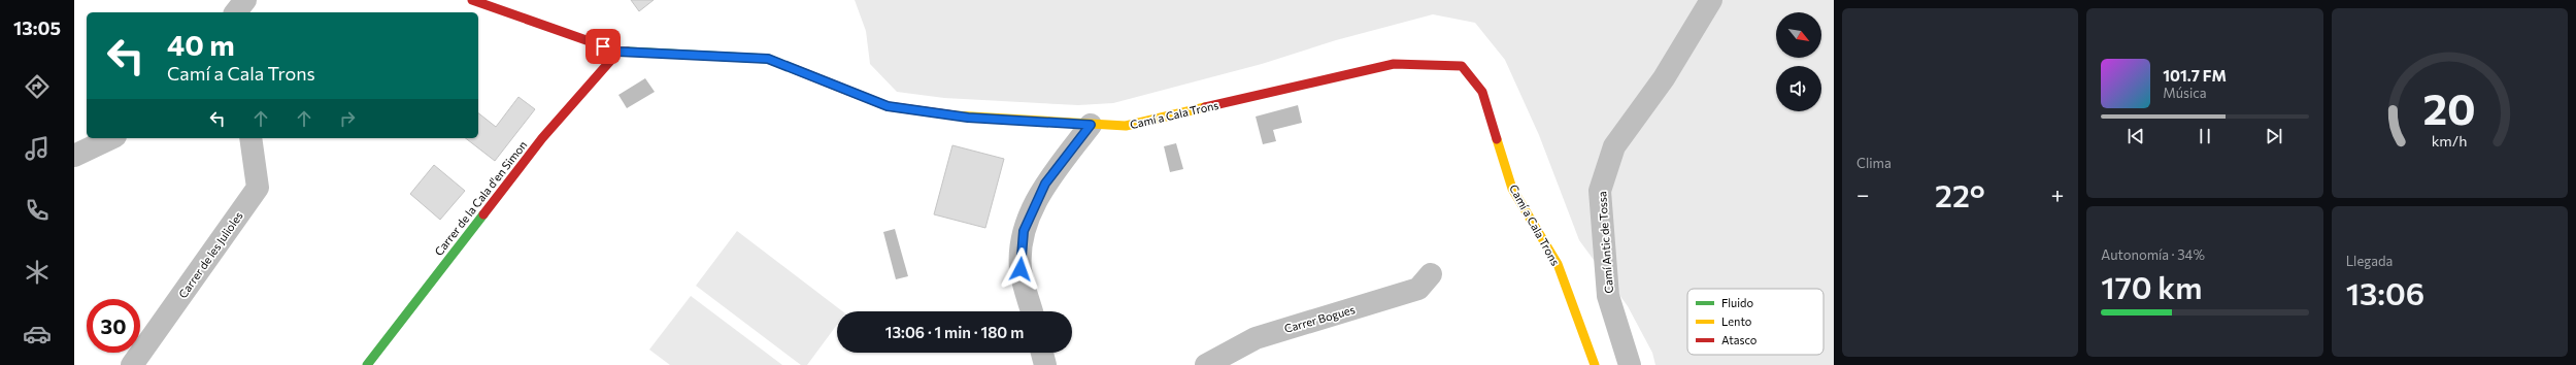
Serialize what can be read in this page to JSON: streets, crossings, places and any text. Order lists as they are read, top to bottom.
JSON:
{
  "streets": {
    "street": [
      "Camí a Cala Trons",
      "Carrer de la Cala d'en Simon",
      "Camí Antic de Tossa",
      "Carrer de les Julioles",
      "Carrer Bogues"
    ]
  },
  "crossings": [
    ["Camí a Cala Trons", "Carrer de la Cala d'en Simon"]
  ],
  "legend": ["Fluido", "Lento", "Atasco"],
  "north": "bottom right",
  "page": {
    "tabs": "13:05",
    "tile": [
      "Clima",
      ["Autonomía · 34%", "170 km"],
      ["Llegada", "13:06"]
    ],
    "turn": ["40 m", "Camí a Cala Trons"],
    "song": ["101.7 FM", "Música"],
    "heat": ["−", "22°", "+"],
    "limit": "30",
    "trip": "13:06 · 1 min · 180 m",
    "gauge": ["20", "km/h"]
  }
}
